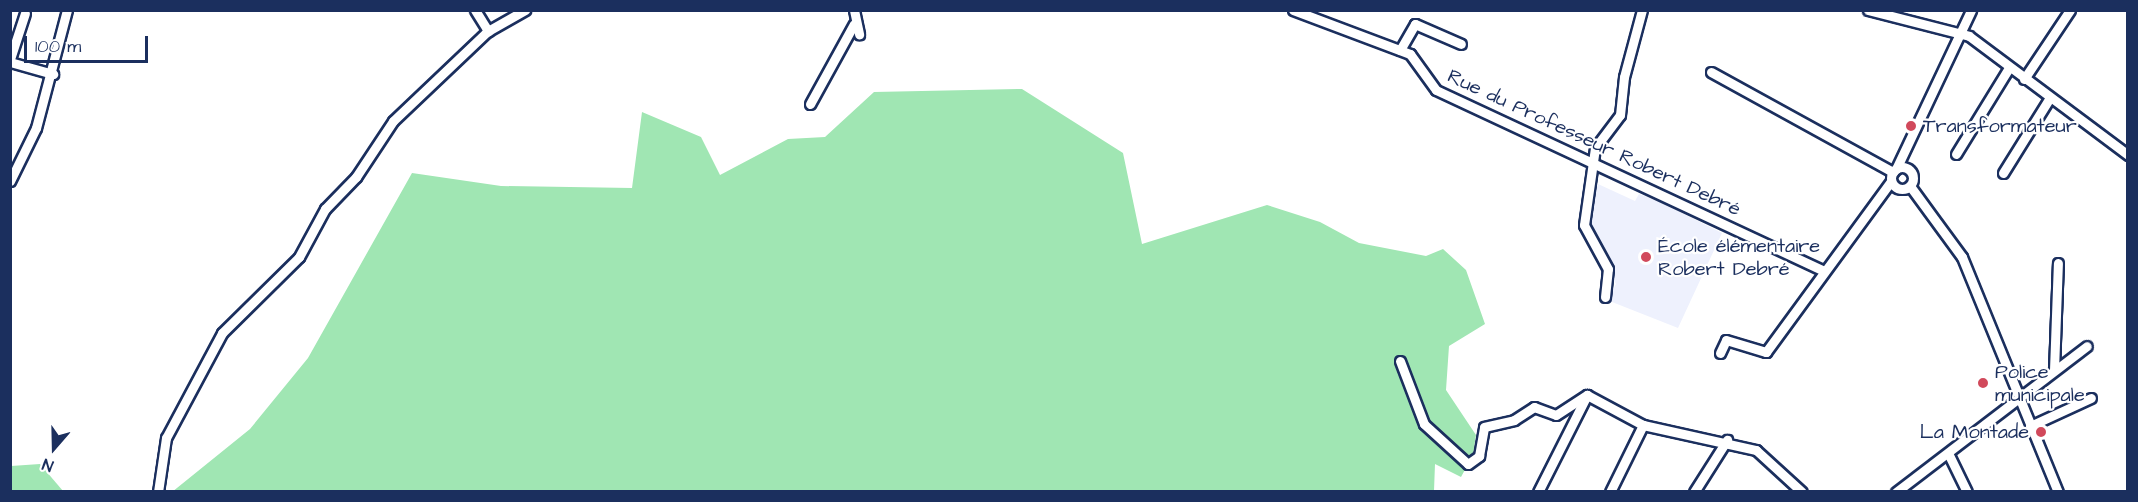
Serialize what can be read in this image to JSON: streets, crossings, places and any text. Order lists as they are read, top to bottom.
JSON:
{
  "streets": {
    "street": ["Rue du Professeur Robert Debré"]
  },
  "places": [
    "Transformateur",
    "École élémentaire Robert Debré",
    "Police municipale",
    "La Montade"
  ],
  "scale_bar": "100 m",
  "north": "bottom"
}
